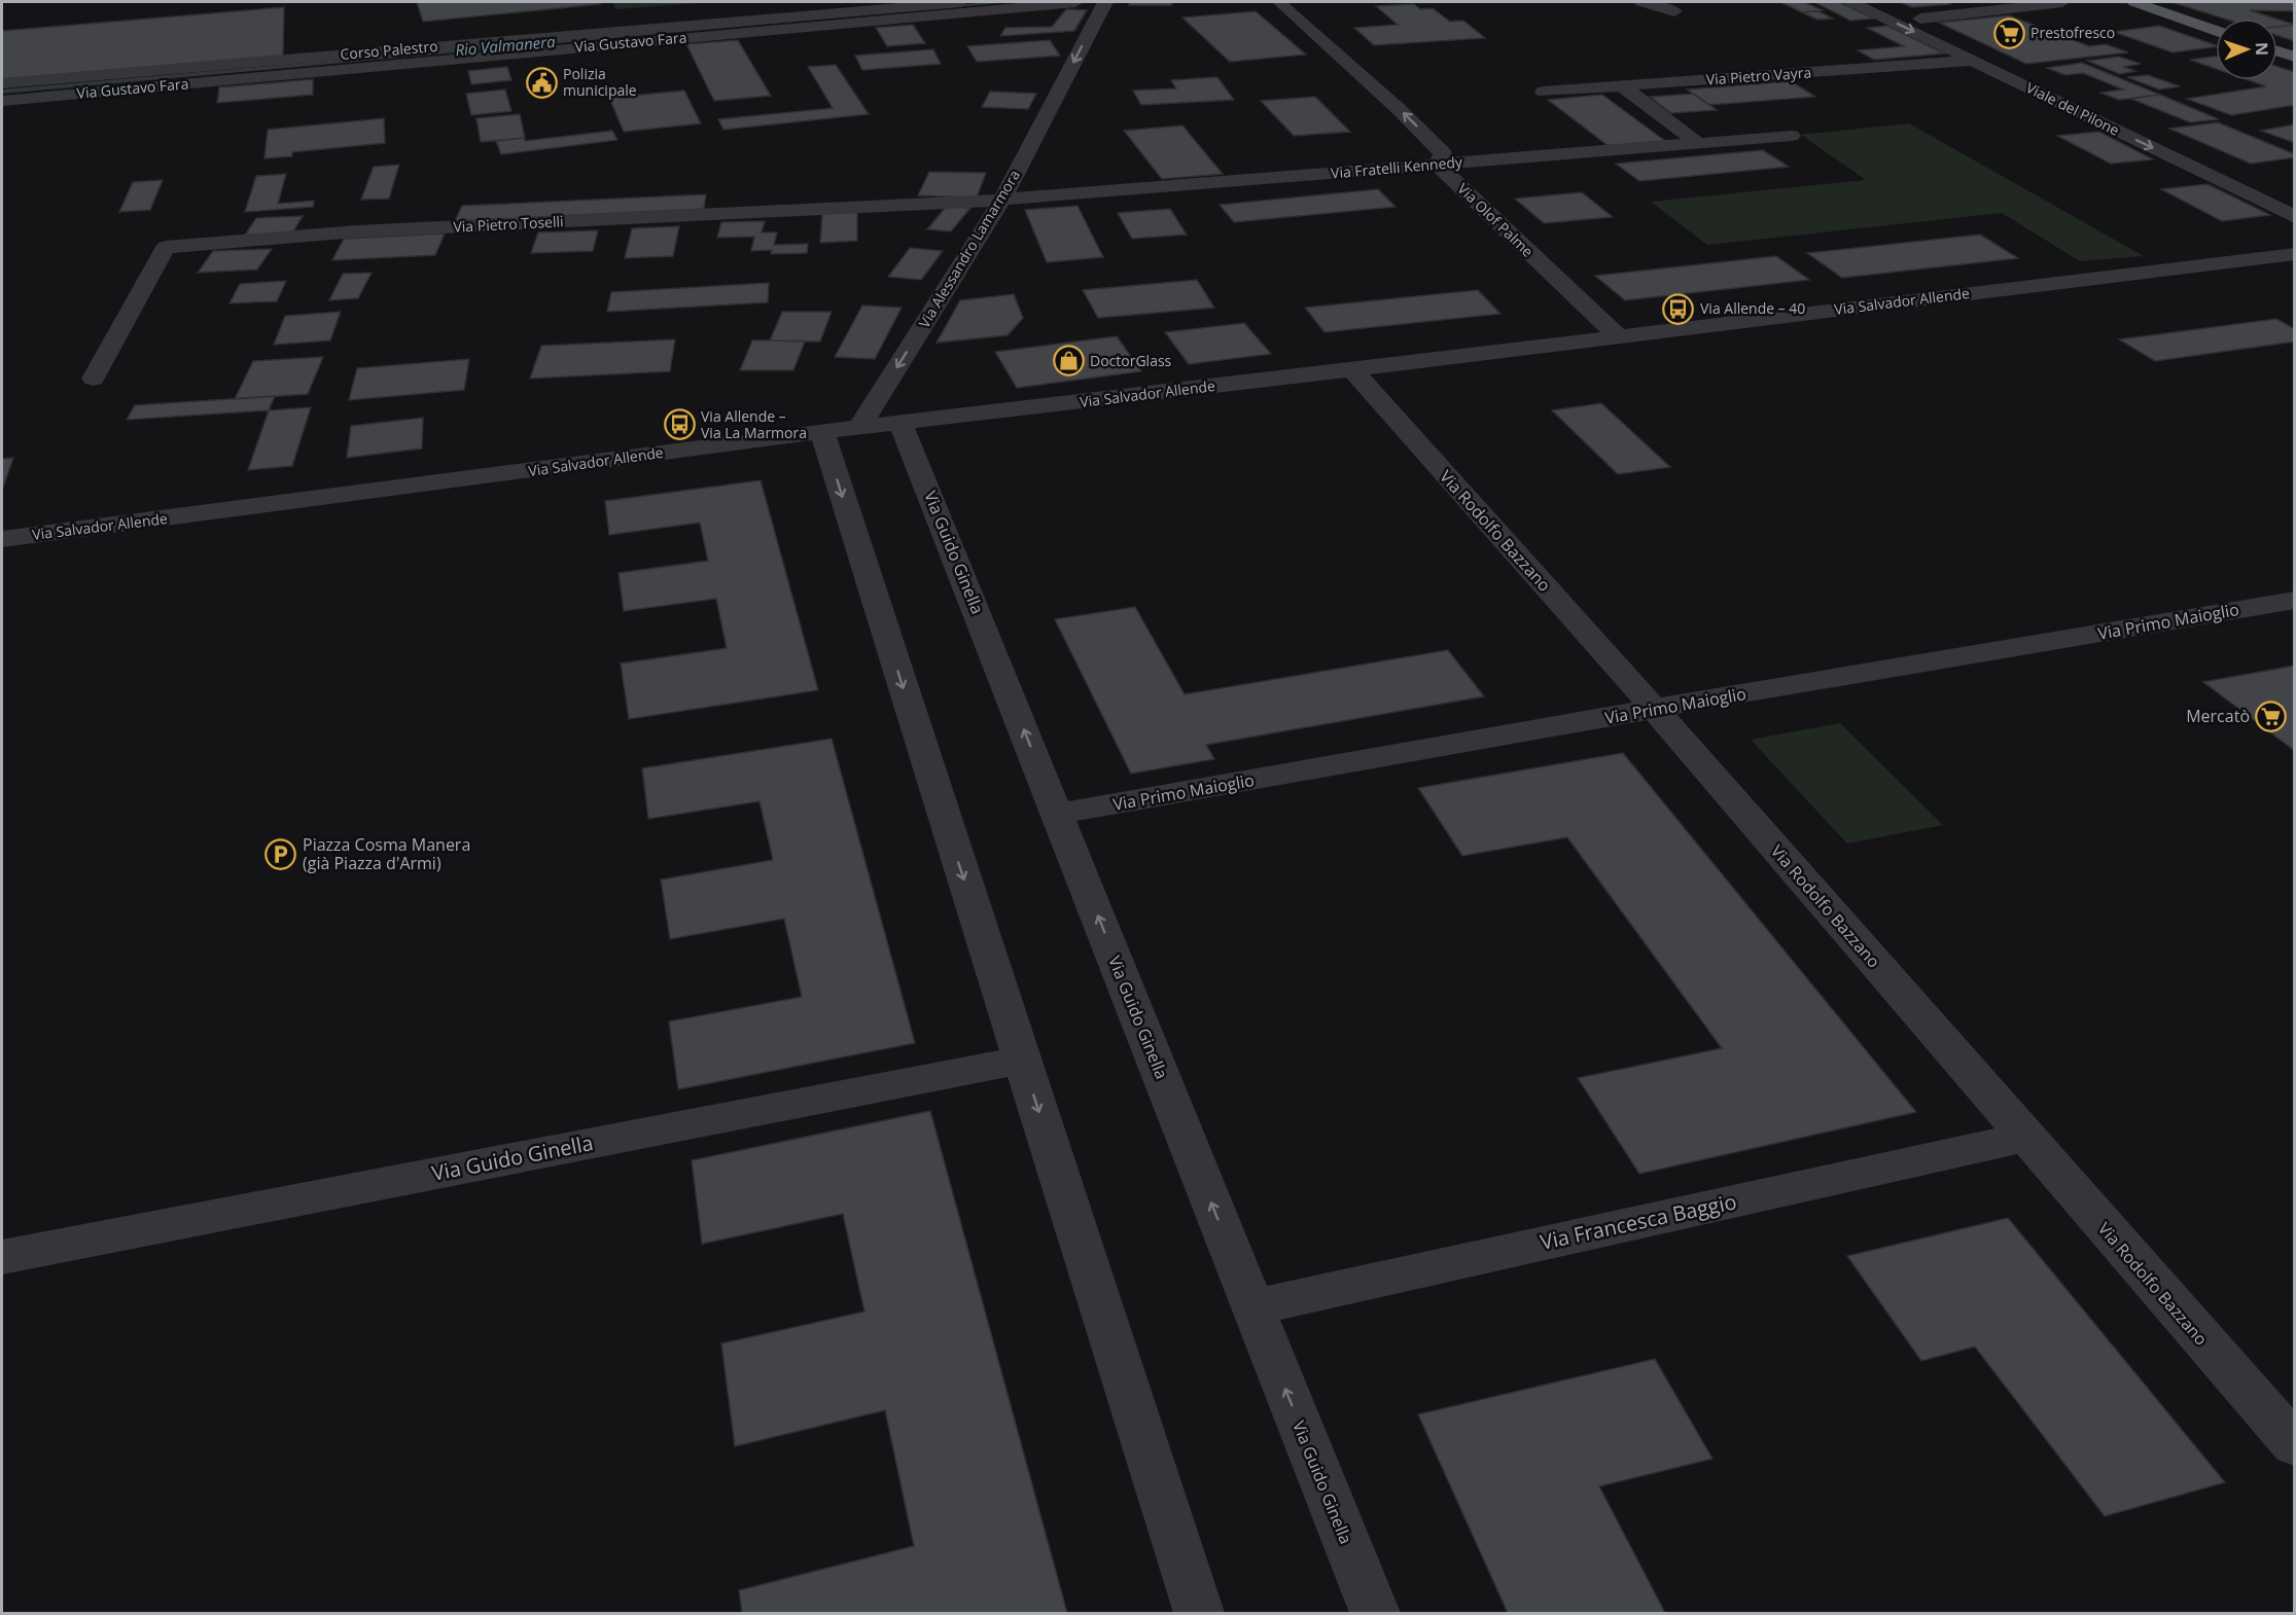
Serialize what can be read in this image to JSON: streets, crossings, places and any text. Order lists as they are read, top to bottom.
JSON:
{
  "streets": {
    "street": [
      "Via Gustavo Fara",
      "Corso Palestro",
      "Via Pietro Vayra",
      "Viale del Pilone",
      "Via Fratelli Kennedy",
      "Via Olof Palme",
      "Via Pietro Toselli",
      "Via Alessandro Lamarmora",
      "Via Salvador Allende",
      "Via Rodolfo Bazzano",
      "Via Guido Ginella",
      "Via Primo Maioglio",
      "Via Francesca Baggio"
    ]
  },
  "crossings": [
    ["Via Pietro Vayra", "Viale del Pilone"],
    ["Via Fratelli Kennedy", "Via Olof Palme"],
    ["Via Fratelli Kennedy", "Via Pietro Toselli"],
    ["Via Fratelli Kennedy", "Via Alessandro Lamarmora"],
    ["Via Olof Palme", "Via Salvador Allende"],
    ["Via Pietro Toselli", "Via Alessandro Lamarmora"],
    ["Via Alessandro Lamarmora", "Via Salvador Allende"],
    ["Via Salvador Allende", "Via Rodolfo Bazzano"],
    ["Via Salvador Allende", "Via Guido Ginella"],
    ["Via Rodolfo Bazzano", "Via Primo Maioglio"],
    ["Via Rodolfo Bazzano", "Via Francesca Baggio"],
    ["Via Guido Ginella", "Via Primo Maioglio"],
    ["Via Guido Ginella", "Via Francesca Baggio"]
  ],
  "one_way": ["Via Alessandro Lamarmora"],
  "water": ["Rio Valmanera"],
  "places": {
    "supermarket": ["Prestofresco", "Mercatò"],
    "public building": ["Polizia municipale"],
    "bus stop": ["Via Allende – 40", "Via Allende – Via La Marmora"],
    "shop": ["DoctorGlass"],
    "parking": ["Piazza Cosma Manera (già Piazza d'Armi)"]
  },
  "north": "right"
}
